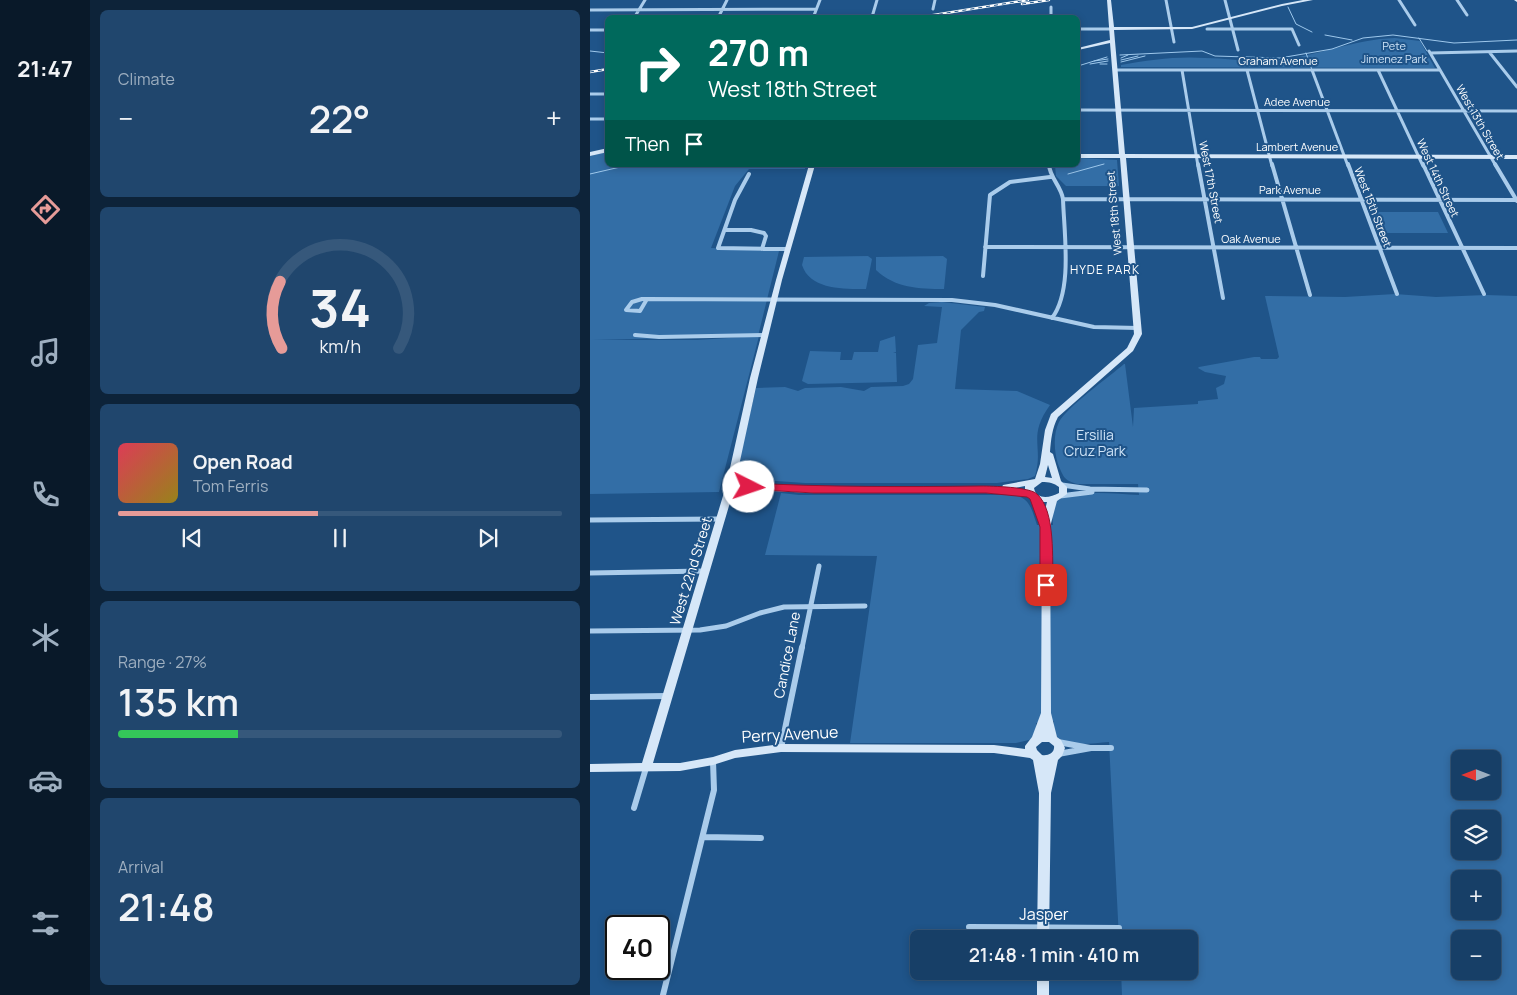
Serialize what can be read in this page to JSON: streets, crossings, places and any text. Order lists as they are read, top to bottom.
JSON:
{
  "streets": {
    "street": [
      "Graham Avenue",
      "Adee Avenue",
      "West 13th Street",
      "Lambert Avenue",
      "West 14th Street",
      "West 17th Street",
      "Park Avenue",
      "West 15th Street",
      "West 18th Street",
      "Oak Avenue",
      "West 22nd Street",
      "Candice Lane",
      "Perry Avenue",
      "Jasper"
    ]
  },
  "crossings": [
    ["Graham Avenue", "West 13th Street"],
    ["Graham Avenue", "West 14th Street"],
    ["Graham Avenue", "West 17th Street"],
    ["Graham Avenue", "West 15th Street"],
    ["Graham Avenue", "West 18th Street"],
    ["Adee Avenue", "West 13th Street"],
    ["Adee Avenue", "West 14th Street"],
    ["Adee Avenue", "West 17th Street"],
    ["Adee Avenue", "West 15th Street"],
    ["Adee Avenue", "West 18th Street"],
    ["West 13th Street", "Lambert Avenue"],
    ["West 13th Street", "Park Avenue"],
    ["Lambert Avenue", "West 14th Street"],
    ["Lambert Avenue", "West 17th Street"],
    ["Lambert Avenue", "West 15th Street"],
    ["Lambert Avenue", "West 18th Street"],
    ["West 14th Street", "Park Avenue"],
    ["West 14th Street", "Oak Avenue"],
    ["West 17th Street", "Park Avenue"],
    ["West 17th Street", "Oak Avenue"],
    ["Park Avenue", "West 15th Street"],
    ["Park Avenue", "West 18th Street"],
    ["West 15th Street", "Oak Avenue"],
    ["West 18th Street", "Oak Avenue"],
    ["West 22nd Street", "Perry Avenue"],
    ["Candice Lane", "Perry Avenue"]
  ],
  "districts": ["HYDE PARK"],
  "parks": ["Pete Jimenez Park", "Ersilia Cruz Park"],
  "north": "left",
  "page": {
    "tabs": "21:47",
    "tile": [
      "Climate",
      ["Range · 27%", "135 km"],
      ["Arrival", "21:48"]
    ],
    "turn": ["270 m", "West 18th Street"],
    "heat": ["−", "22°", "+"],
    "then": "Then",
    "song": ["Open Road", "Tom Ferris"],
    "map_buttons": ["+", "−"],
    "limit": "40",
    "trip": "21:48 · 1 min · 410 m",
    "gauge": ["34", "km/h"]
  }
}
